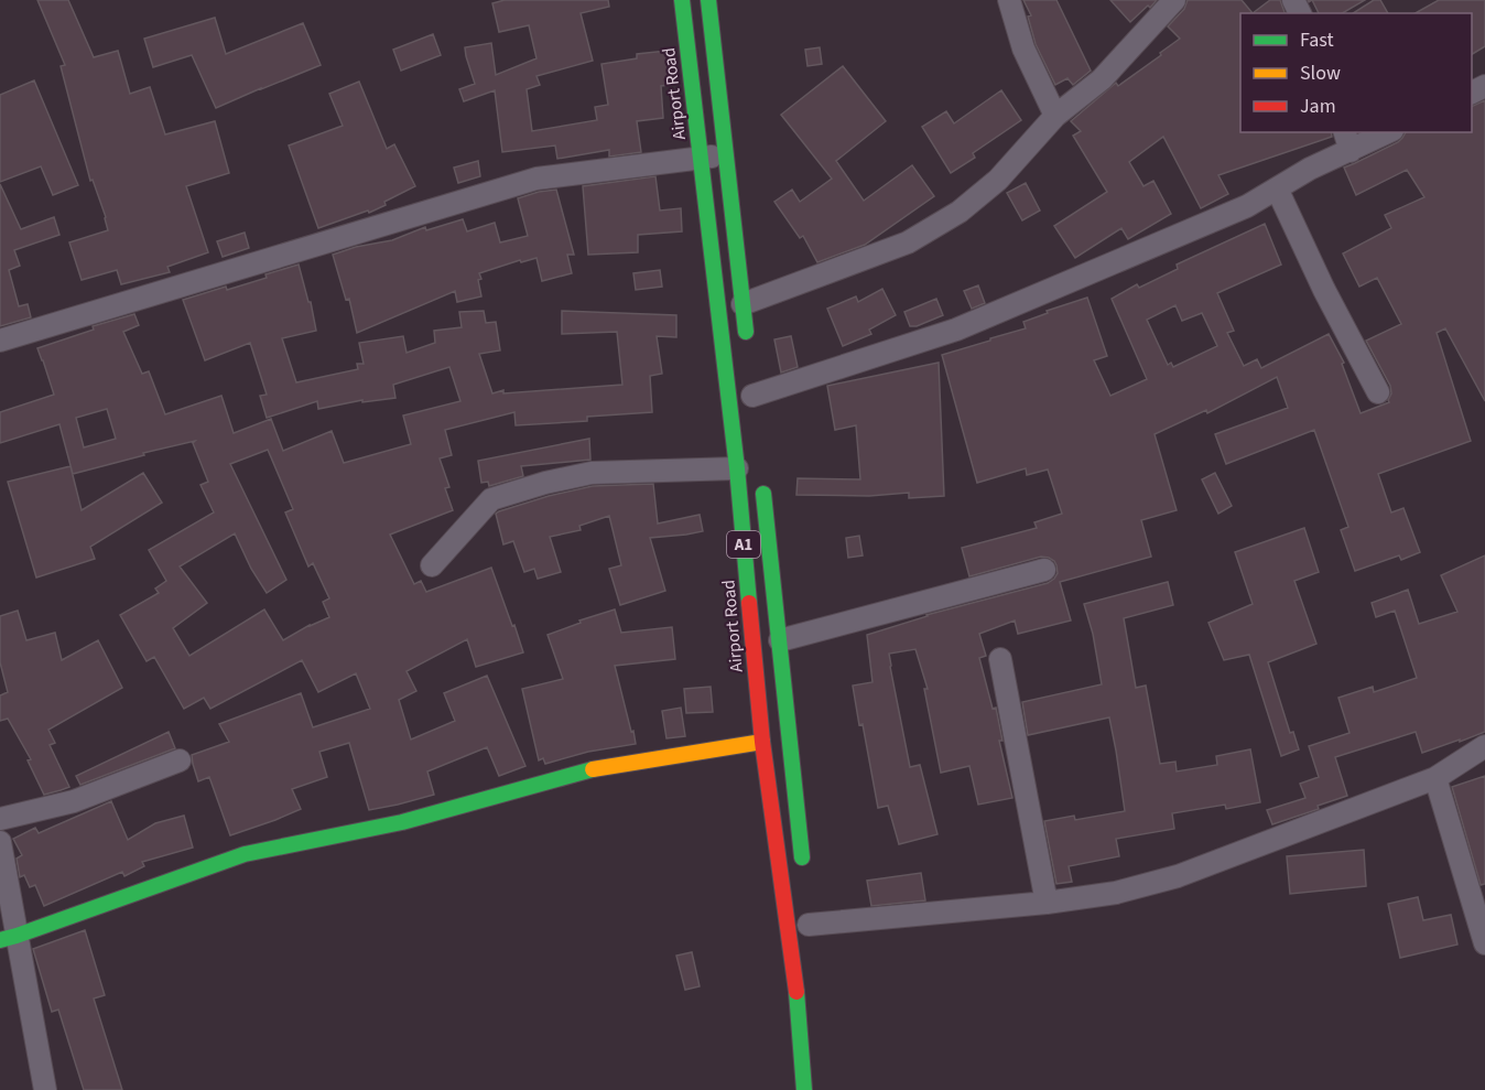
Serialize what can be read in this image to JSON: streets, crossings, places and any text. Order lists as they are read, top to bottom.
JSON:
{
  "streets": {
    "main road": ["Airport Road", "A1"]
  },
  "legend": ["Fast", "Slow", "Jam"]
}
